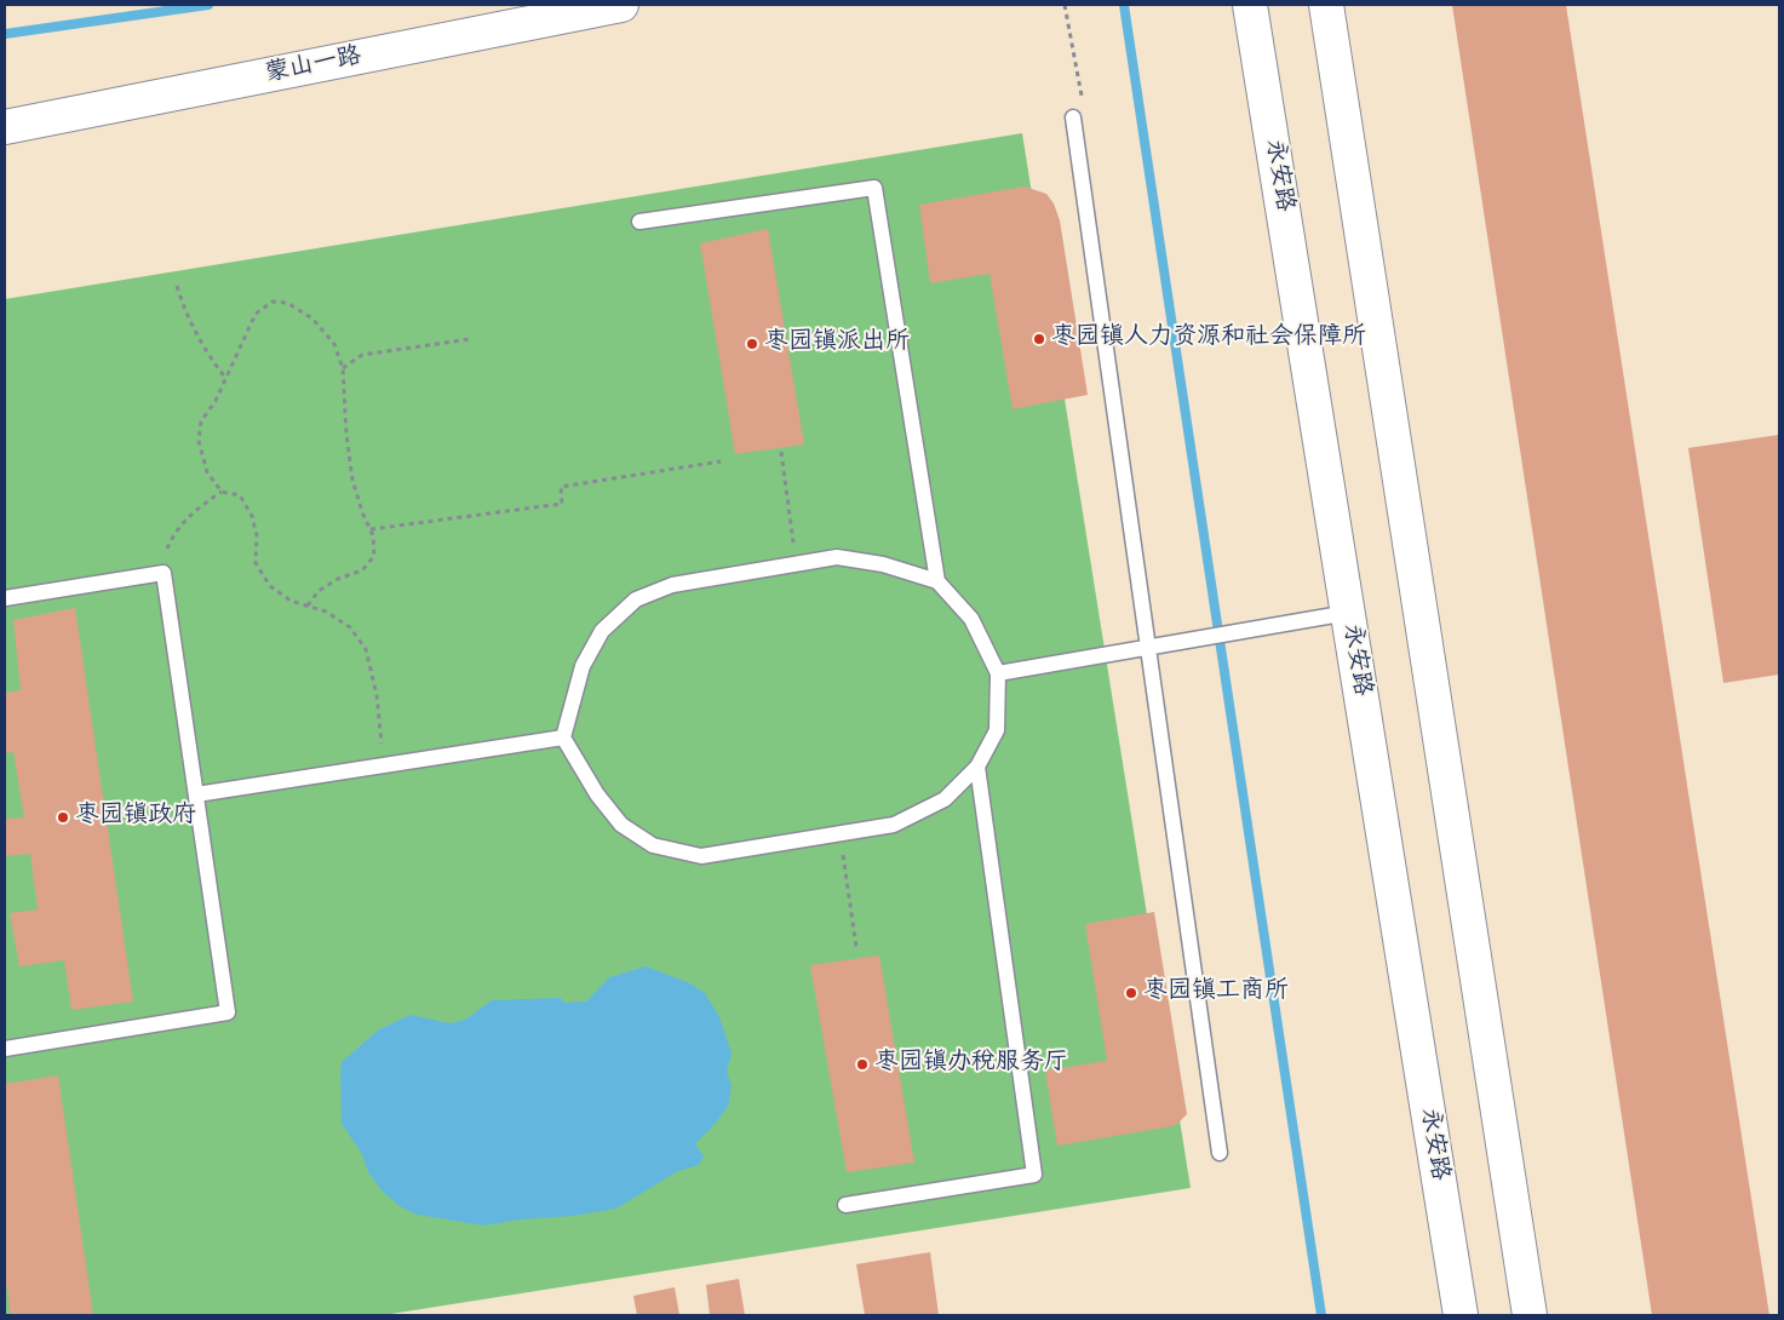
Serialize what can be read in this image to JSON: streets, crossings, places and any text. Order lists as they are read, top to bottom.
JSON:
{
  "streets": {
    "main road": ["蒙山一路", "永安路"]
  },
  "places": [
    "枣园镇人力资源和社会保障所",
    "枣园镇派出所",
    "枣园镇政府",
    "枣园镇工商所",
    "枣园镇办税服务厅"
  ]
}
